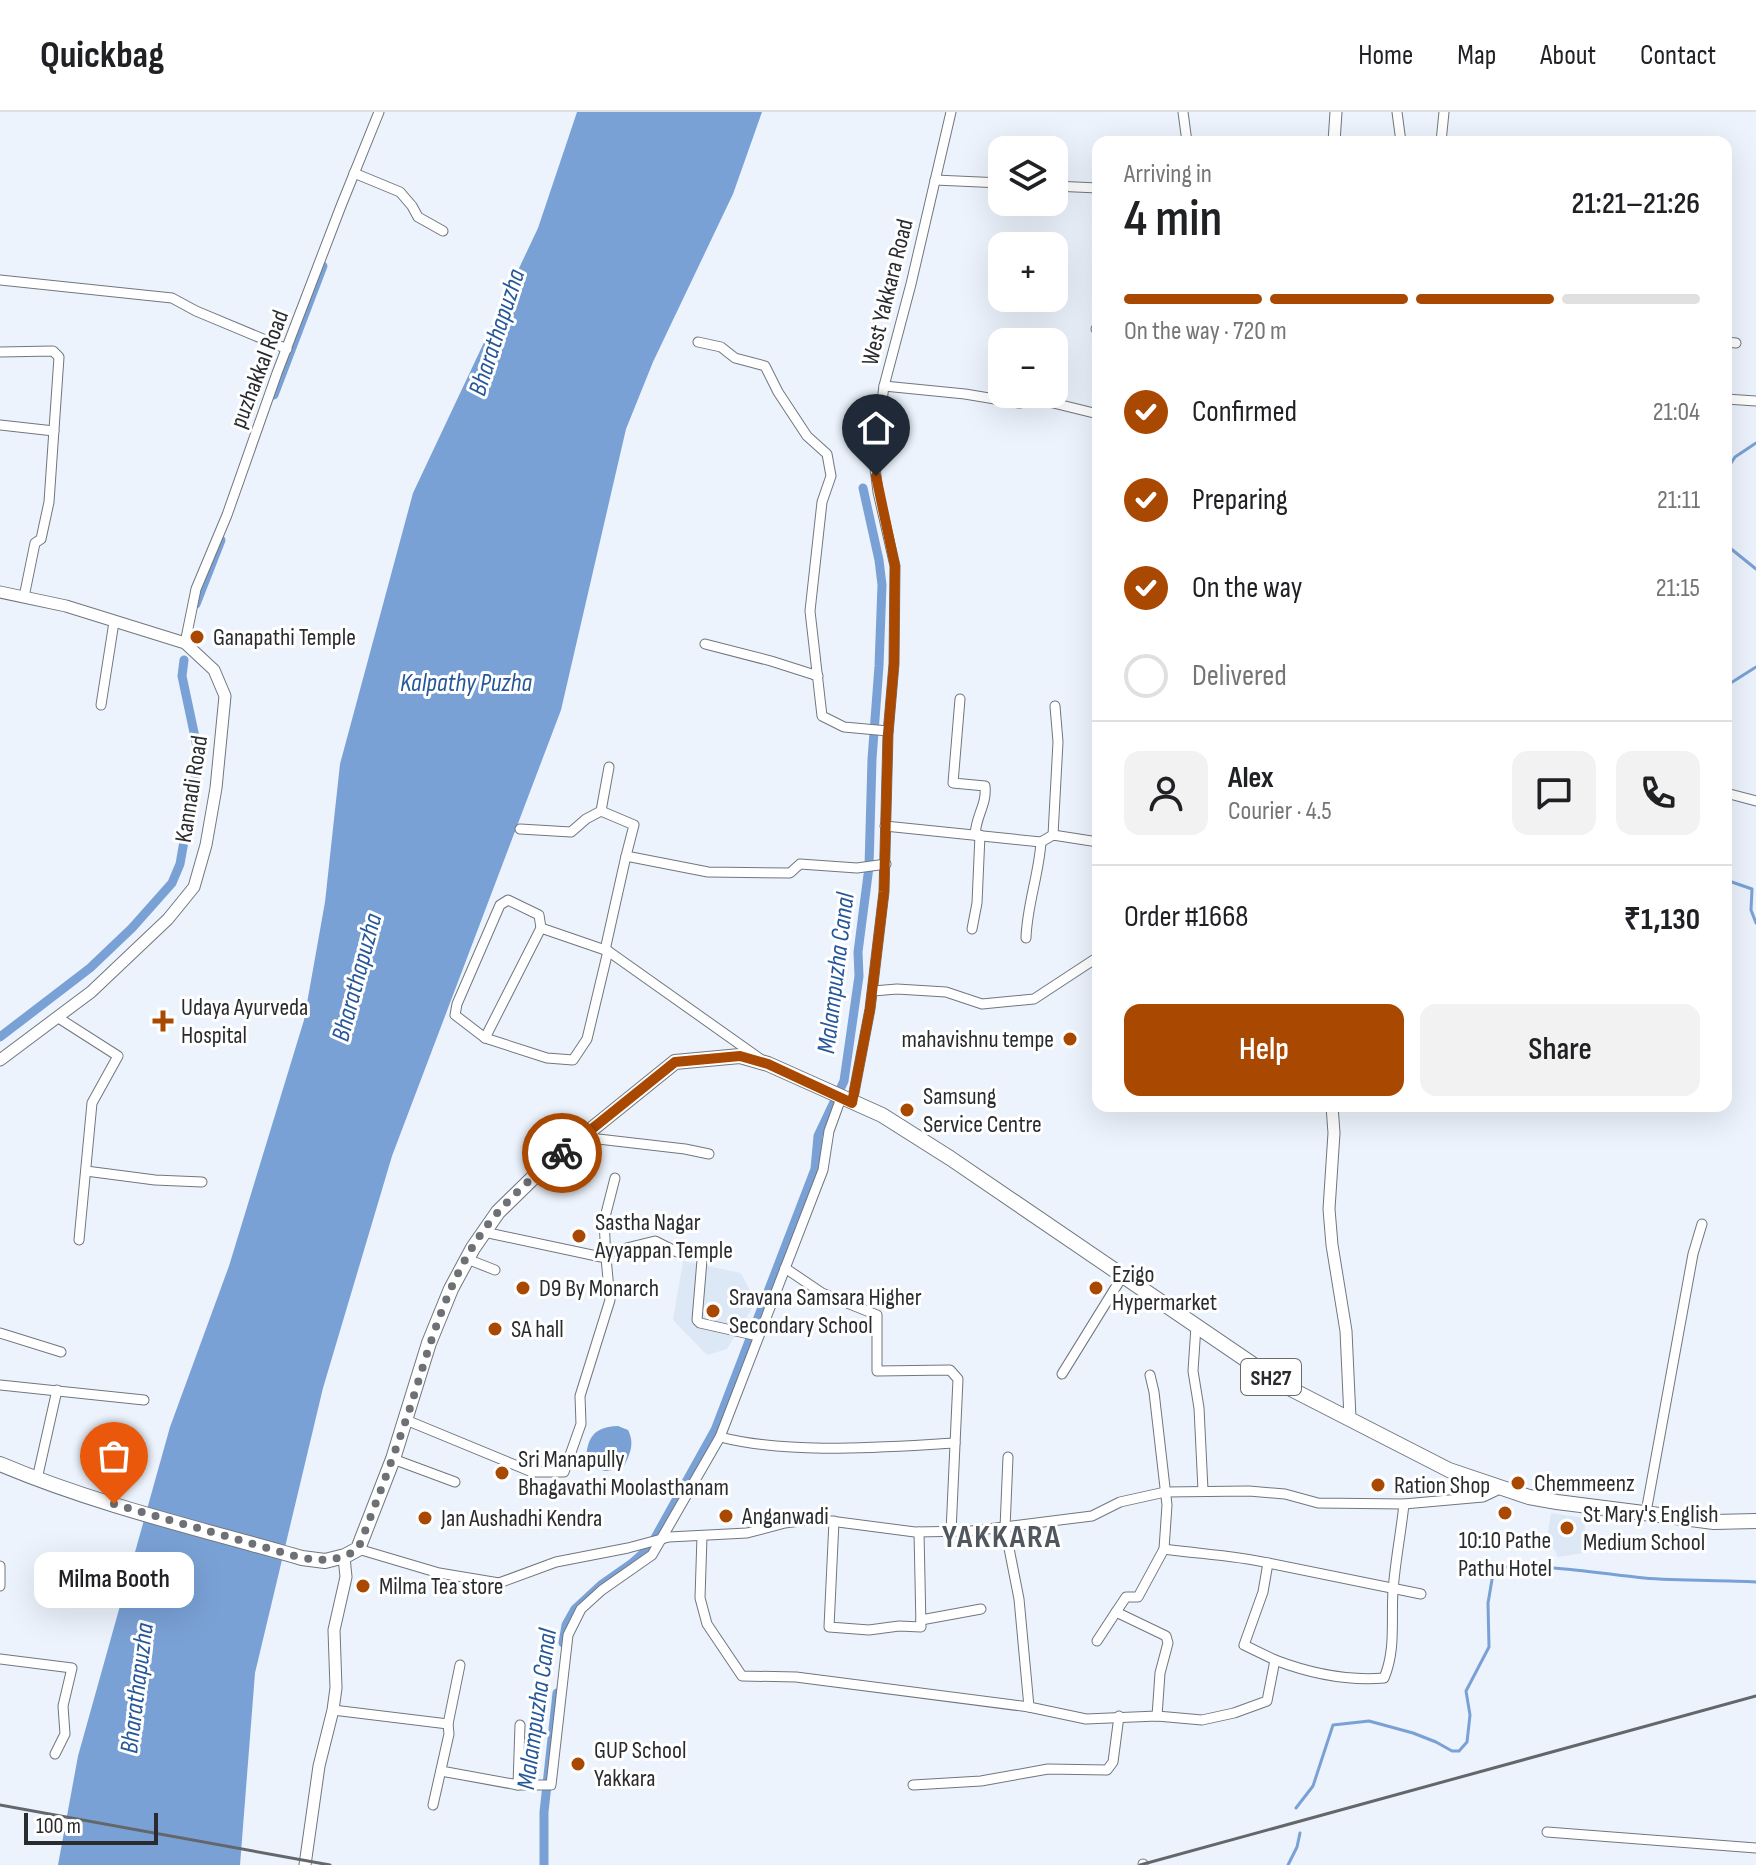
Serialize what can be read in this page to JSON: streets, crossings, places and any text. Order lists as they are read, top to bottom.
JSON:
{
  "streets": {
    "main road": ["SH27"],
    "street": ["West Yakkara Road", "puzhakkal Road", "Kannadi Road"]
  },
  "crossings": [
    ["West Yakkara Road", "SH27"],
    ["puzhakkal Road", "Kannadi Road"]
  ],
  "districts": ["YAKKARA"],
  "water": ["Bharathapuzha", "Kalpathy Puzha", "Malampuzha Canal"],
  "places": {
    "other": [
      "Ganapathi Temple",
      "mahavishnu tempe",
      "Samsung Service Centre",
      "Sastha Nagar Ayyappan Temple",
      "D9 By Monarch",
      "Ezigo Hypermarket",
      "Sravana Samsara Higher Secondary School",
      "SA hall",
      "Sri Manapully Bhagavathi Moolasthanam",
      "Chemmeenz",
      "Ration Shop",
      "Milma Booth",
      "10:10 Pathe Pathu Hotel",
      "Anganwadi",
      "Jan Aushadhi Kendra",
      "St Mary's English Medium School",
      "Milma Tea store",
      "GUP School Yakkara"
    ],
    "health": ["Udaya Ayurveda Hospital"]
  },
  "scale_bar": "100 m",
  "page": {
    "header": "Quickbag",
    "nav": [
      "Home",
      "Map",
      "About",
      "Contact"
    ],
    "map_buttons": ["+", "−"],
    "heading": ["4 min", "Arriving in", "21:21–21:26"],
    "panel": [
      "Alex",
      "Courier · 4.5",
      "Order #1668",
      "₹1,130"
    ],
    "bar": "On the way · 720 m",
    "list": [
      ["Confirmed", "21:04"],
      ["Preparing", "21:11"],
      ["On the way", "21:15"],
      "Delivered"
    ],
    "buttons": ["Help", "Share"],
    "bubble": "Milma Booth",
    "scale": "100 m"
  }
}
